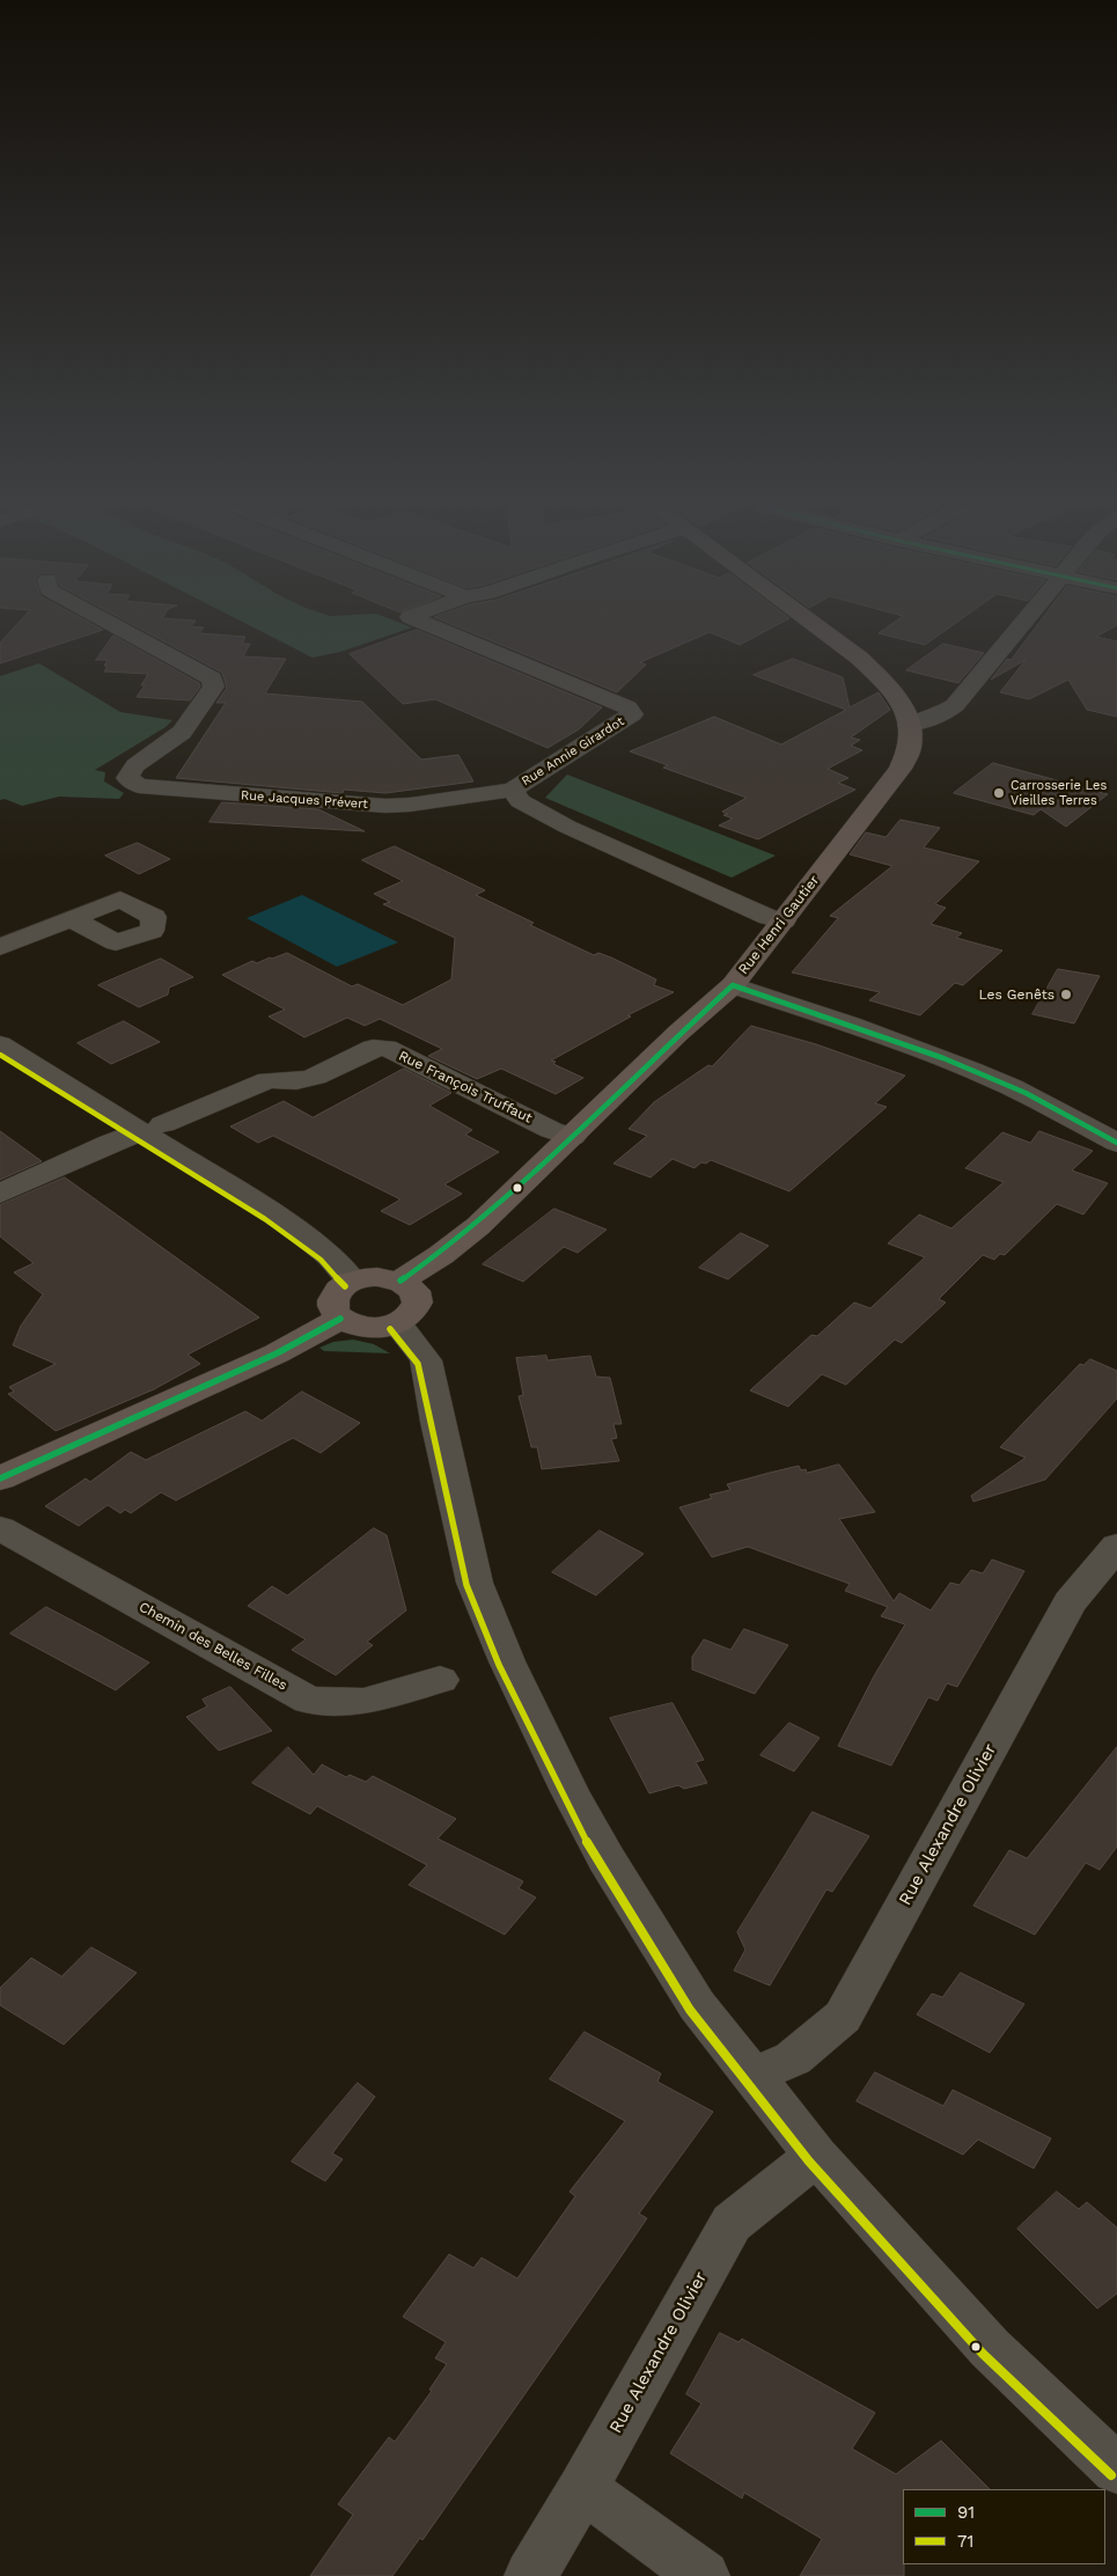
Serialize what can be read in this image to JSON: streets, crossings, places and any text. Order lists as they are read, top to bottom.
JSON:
{
  "streets": {
    "main road": ["Rue Henri Gautier"],
    "street": [
      "Rue Annie Girardot",
      "Rue Jacques Prévert",
      "Rue François Truffaut",
      "Chemin des Belles Filles",
      "Rue Alexandre Olivier"
    ]
  },
  "crossings": [
    ["Rue Annie Girardot", "Rue Jacques Prévert"],
    ["Rue Henri Gautier", "Rue François Truffaut"]
  ],
  "places": ["Carrosserie Les Vieilles Terres", "Les Genêts"],
  "lines": ["transit line 91", "transit line 71"],
  "legend": ["91", "71"]
}
